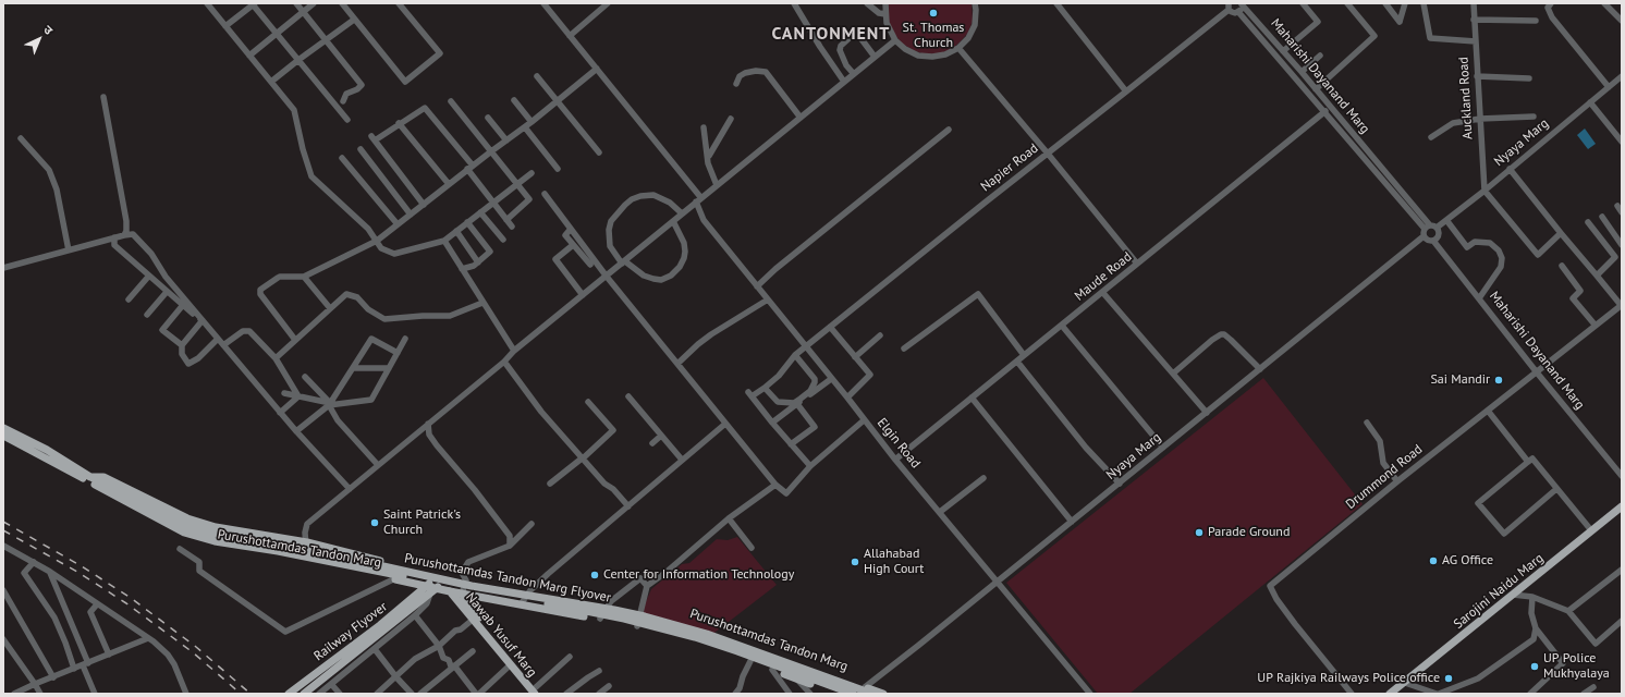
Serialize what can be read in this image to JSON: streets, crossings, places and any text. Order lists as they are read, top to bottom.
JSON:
{
  "streets": {
    "main road": [
      "Purushottamdas Tandon Marg",
      "Purushottamdas Tandon Marg Flyover",
      "Sarojini Naidu Marg",
      "Railway Flyover",
      "Nawab Yusuf Marg"
    ],
    "street": [
      "Maharishi Dayanand Marg",
      "Auckland Road",
      "Nyaya Marg",
      "Napier Road",
      "Maude Road",
      "Elgin Road",
      "Drummond Road"
    ]
  },
  "crossings": [
    ["Maharishi Dayanand Marg", "Nyaya Marg"],
    ["Maharishi Dayanand Marg", "Maude Road"],
    ["Maharishi Dayanand Marg", "Drummond Road"],
    ["Auckland Road", "Nyaya Marg"],
    ["Nyaya Marg", "Elgin Road"],
    ["Nyaya Marg", "Purushottamdas Tandon Marg"],
    ["Napier Road", "Elgin Road"],
    ["Maude Road", "Elgin Road"],
    ["Purushottamdas Tandon Marg", "Purushottamdas Tandon Marg Flyover"],
    ["Purushottamdas Tandon Marg", "Railway Flyover"],
    ["Purushottamdas Tandon Marg", "Nawab Yusuf Marg"]
  ],
  "districts": ["CANTONMENT"],
  "places": [
    "St. Thomas Church",
    "Sai Mandir",
    "Saint Patrick's Church",
    "Parade Ground",
    "AG Office",
    "Allahabad High Court",
    "Center for Information Technology",
    "UP Police Mukhyalaya",
    "UP Rajkiya Railways Police office"
  ],
  "north": "top right"
}
